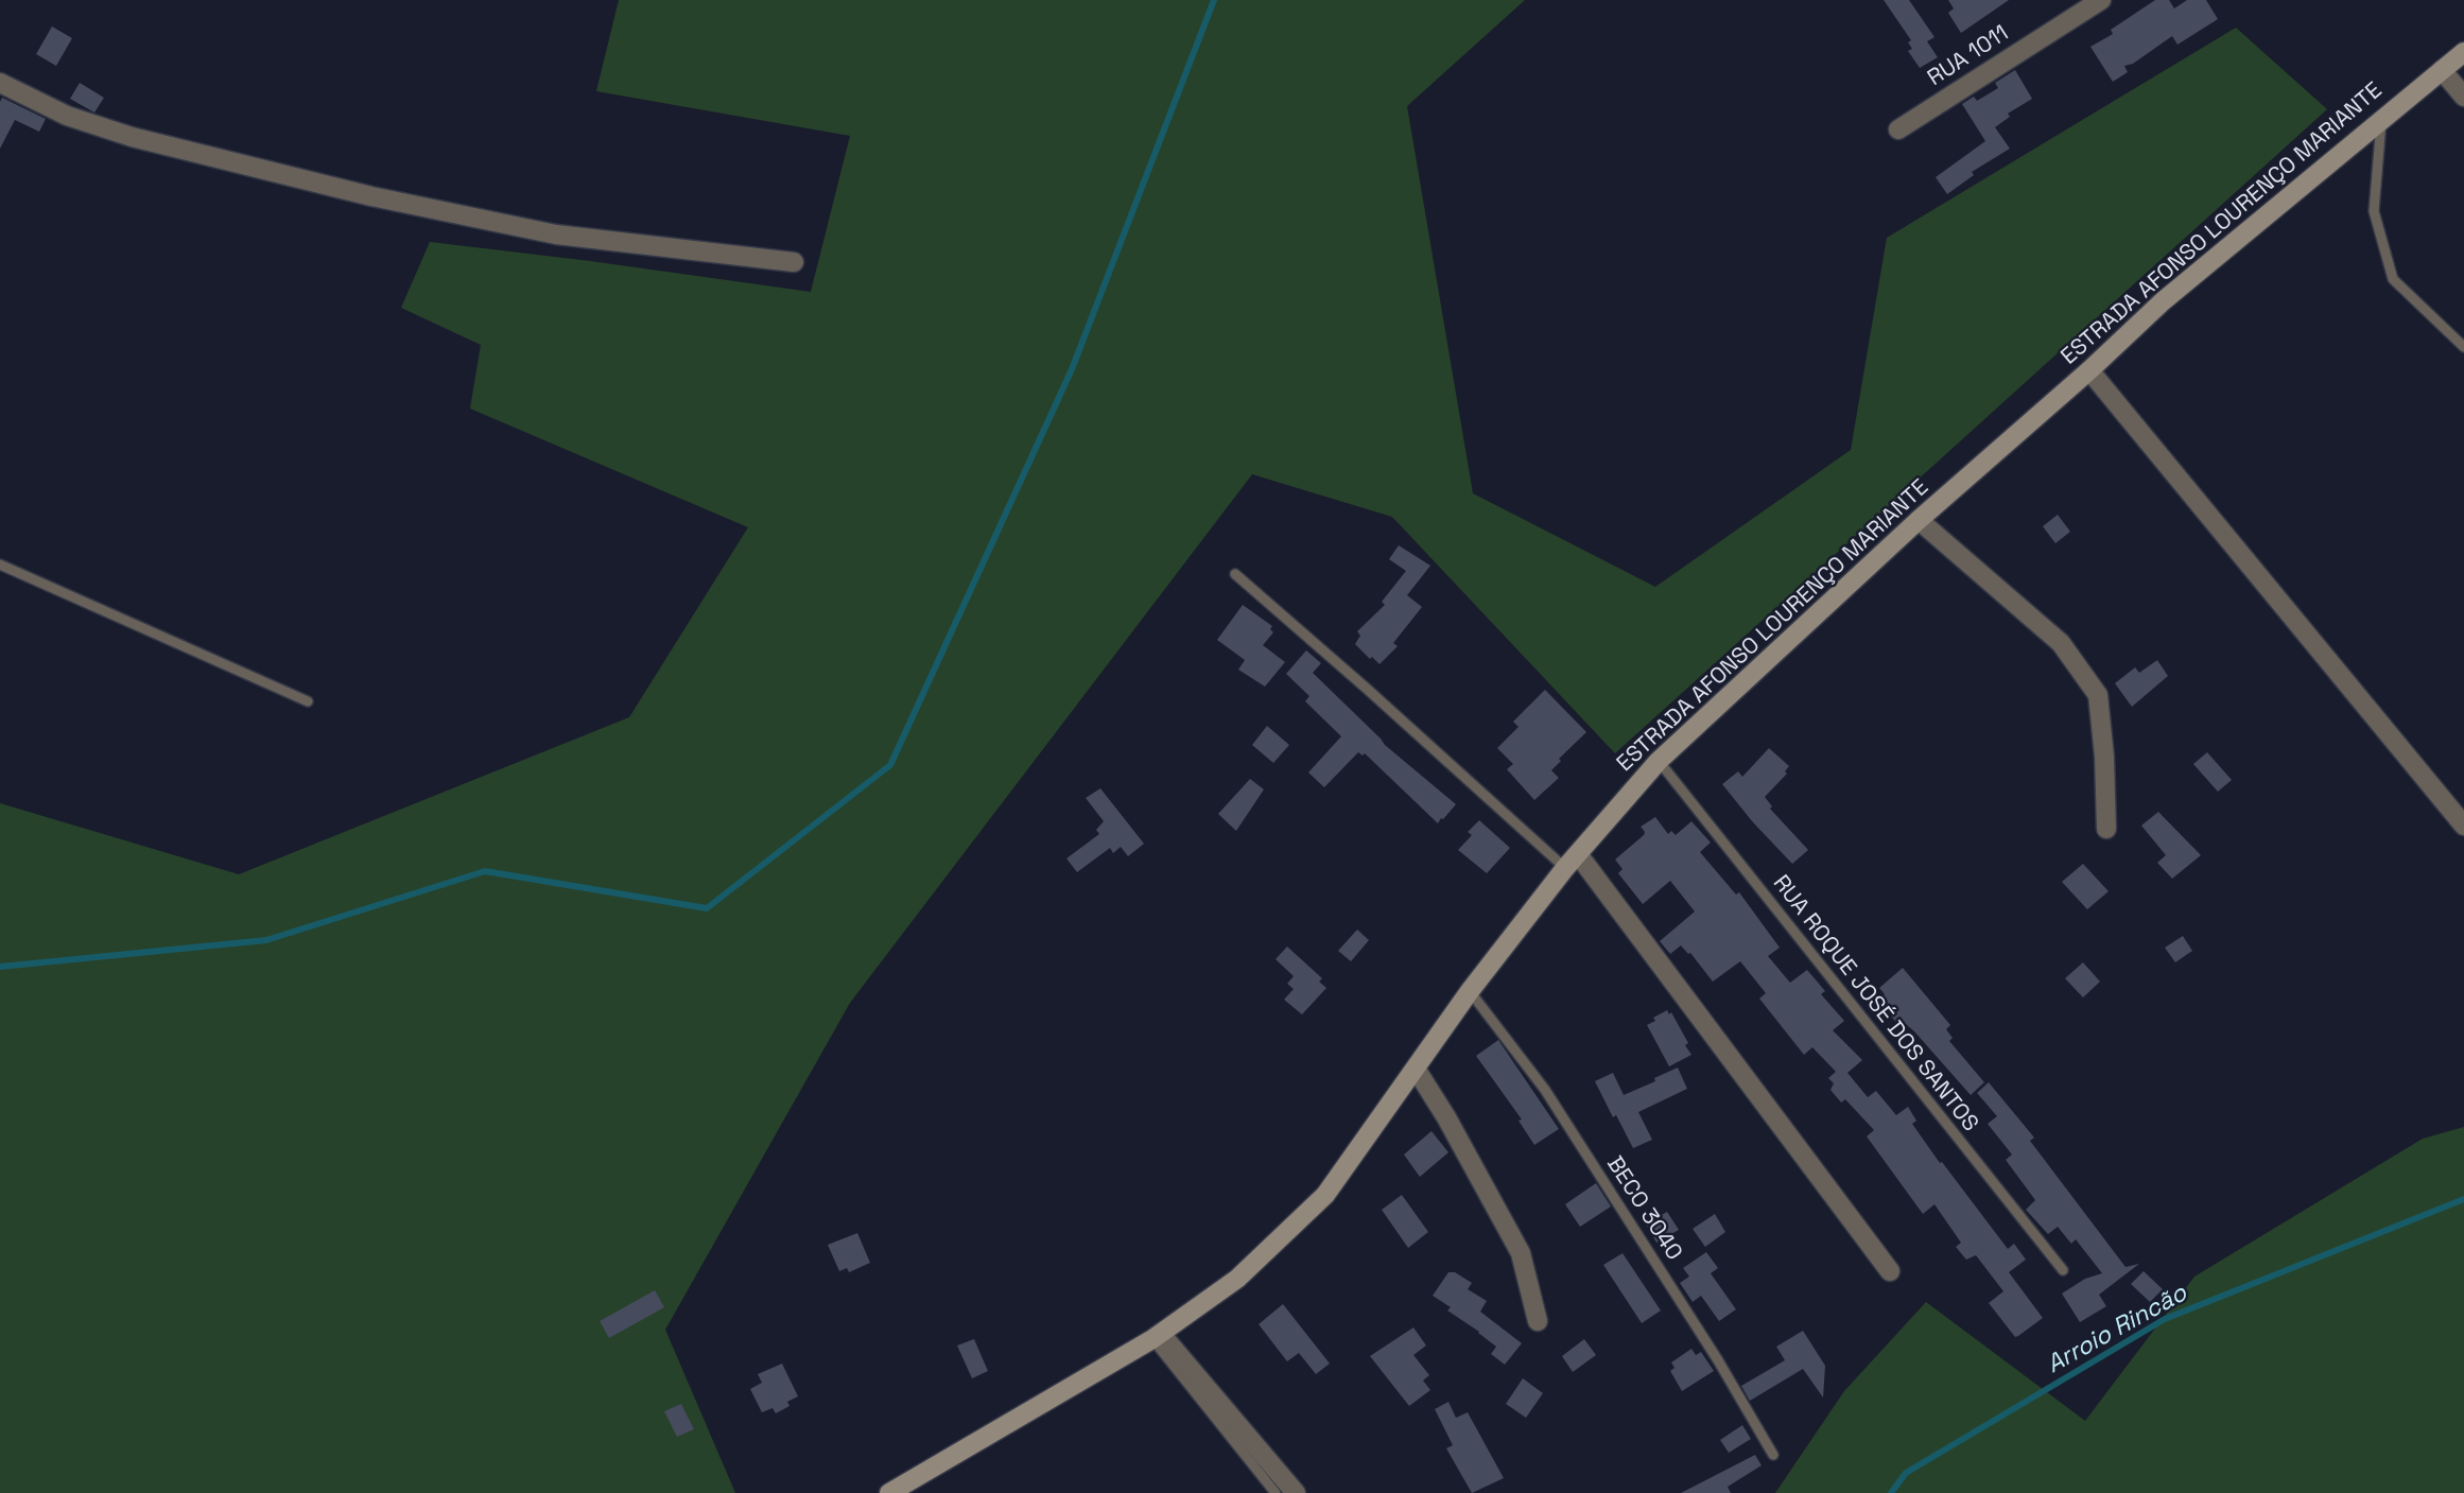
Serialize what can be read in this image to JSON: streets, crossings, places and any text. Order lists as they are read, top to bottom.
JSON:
{
  "streets": {
    "main road": ["ESTRADA AFONSO LOURENÇO MARIANTE"],
    "street": ["RUA 1011"],
    "lane": ["RUA ROQUE JOSÉ DOS SANTOS", "BECO 3040"]
  },
  "crossings": [
    ["ESTRADA AFONSO LOURENÇO MARIANTE", "RUA ROQUE JOSÉ DOS SANTOS"],
    ["ESTRADA AFONSO LOURENÇO MARIANTE", "BECO 3040"]
  ],
  "water": ["Arroio Rincão"]
}
